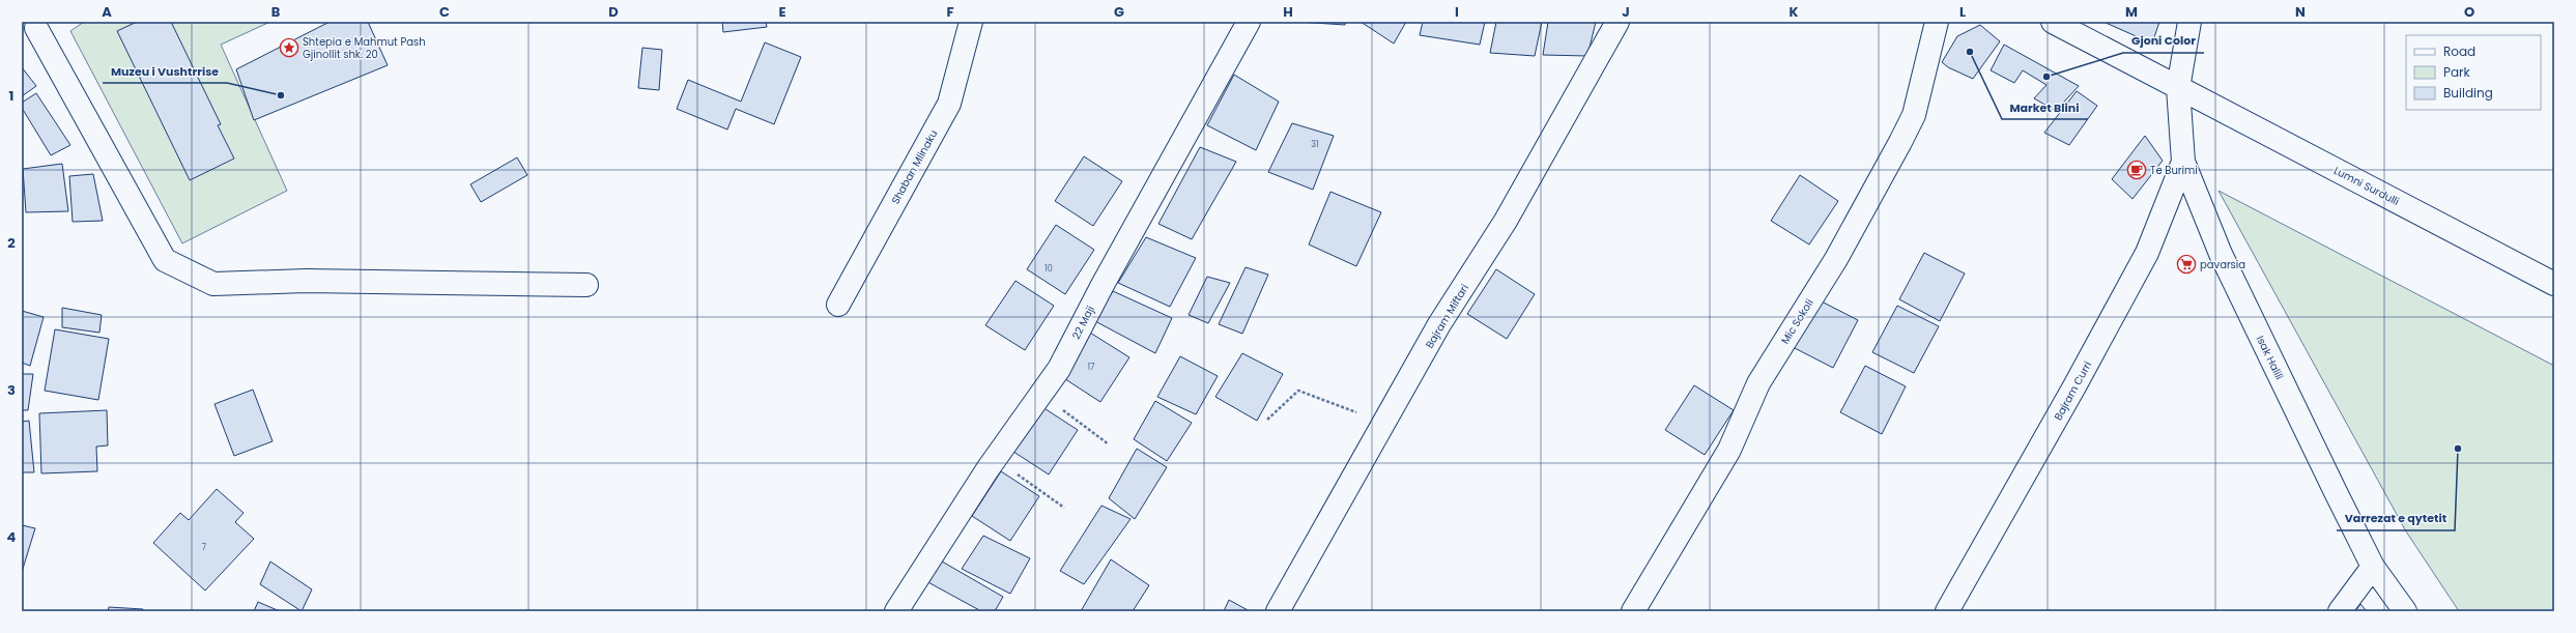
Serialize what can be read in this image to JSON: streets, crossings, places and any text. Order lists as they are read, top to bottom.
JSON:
{
  "streets": {
    "street": [
      "Shaban Mlinaku",
      "Lumni Surdulli",
      "Bajram Miftari",
      "Mic Sokoli",
      "22 Maji",
      "Isak Halili",
      "Bajram Curri"
    ]
  },
  "crossings": [
    ["Lumni Surdulli", "Isak Halili"],
    ["Isak Halili", "Bajram Curri"]
  ],
  "places": {
    "place": ["Shtepia e Mahmut Pash Gjinollit shk. 20"],
    "other": [
      "Market Blini",
      "Gjoni Color",
      "Muzeu i Vushtrrise",
      "Varrezat e qytetit"
    ],
    "cafe": ["Te Burimi"],
    "supermarket": ["pavarsia"]
  },
  "house_numbers": [
    "31",
    "10",
    "17",
    "7"
  ],
  "legend": ["Road", "Park", "Building"],
  "grid": {
    "columns": [
      "A",
      "B",
      "C",
      "D",
      "E",
      "F",
      "G",
      "H",
      "I",
      "J",
      "K",
      "L",
      "M",
      "N",
      "O"
    ],
    "rows": [
      "1",
      "2",
      "3",
      "4"
    ]
  }
}
